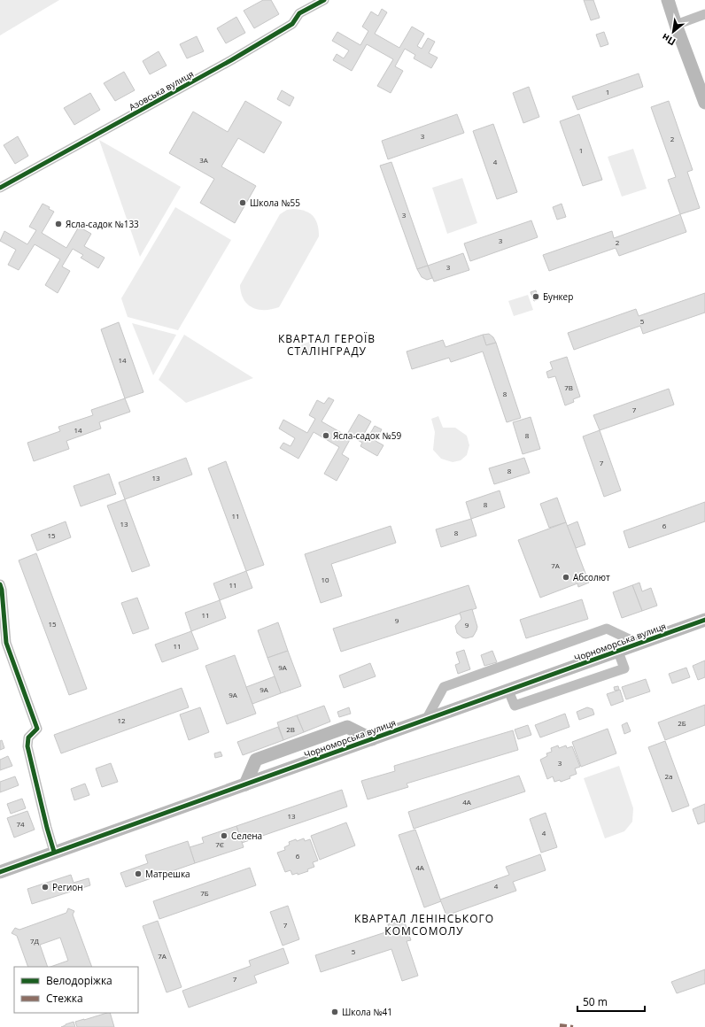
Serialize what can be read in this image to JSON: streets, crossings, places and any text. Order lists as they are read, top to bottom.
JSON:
{
  "streets": {
    "street": ["Азовська вулиця", "Чорноморська вулиця"]
  },
  "districts": ["КВАРТАЛ ГЕРОЇВ СТАЛІНГРАДУ", "КВАРТАЛ ЛЕНІНСЬКОГО КОМСОМОЛУ"],
  "places": [
    "Школа №55",
    "Ясла-садок №133",
    "Бункер",
    "Ясла-садок №59",
    "Абсолют",
    "Селена",
    "Матрешка",
    "Регион",
    "Школа №41"
  ],
  "house_numbers": [
    "1",
    "3",
    "2",
    "1",
    "3А",
    "4",
    "3",
    "3",
    "2",
    "3",
    "5",
    "14",
    "7В",
    "8",
    "7",
    "14",
    "8",
    "7",
    "8",
    "13",
    "8",
    "11",
    "13",
    "6",
    "8",
    "15",
    "7А",
    "10",
    "11",
    "11",
    "9",
    "15",
    "9",
    "11",
    "9А",
    "9А",
    "9А",
    "12",
    "2Б",
    "2В",
    "3",
    "2а",
    "4А",
    "13",
    "74",
    "4",
    "7Є",
    "6",
    "4А",
    "4",
    "7Б",
    "7",
    "7Д",
    "5",
    "7А",
    "7"
  ],
  "legend": ["Велодоріжка", "Стежка"],
  "scale_bar": "50 m",
  "north": "bottom left"
}
